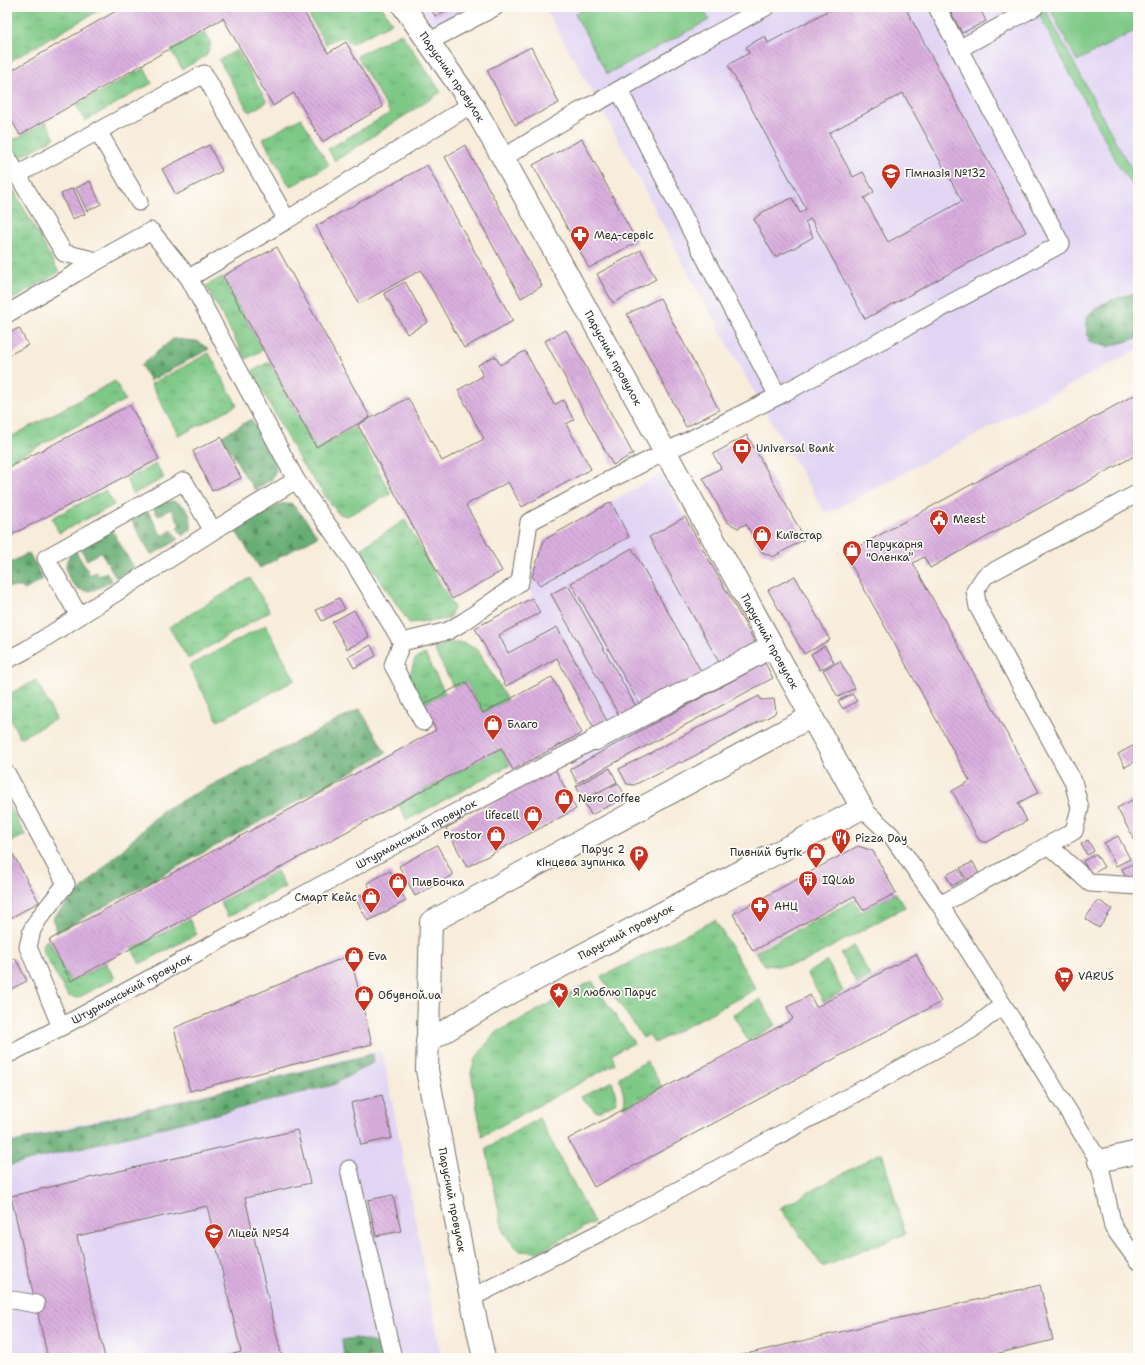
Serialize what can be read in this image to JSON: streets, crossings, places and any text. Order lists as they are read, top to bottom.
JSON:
{
  "streets": {
    "street": ["Парусний провулок", "Штурманський провулок"]
  },
  "crossings": [
    ["Парусний провулок", "Штурманський провулок"]
  ],
  "places": {
    "school or university": ["Гімназія №132", "Ліцей №54"],
    "pharmacy": ["Мед-сервіс", "АНЦ"],
    "bank": ["Universal Bank"],
    "public building": ["Meest"],
    "shop": [
      "Київстар",
      "Перукарня \"Оленка\"",
      "Благо",
      "Nero Coffee",
      "lifecell",
      "Prostor",
      "Пивний бутік",
      "ПивБочка",
      "Смарт Кейс",
      "Eva",
      "Обувной.ua"
    ],
    "restaurant": ["Pizza Day"],
    "parking": ["Парус 2 кінцева зупинка"],
    "building": ["IQLab"],
    "supermarket": ["VARUS"],
    "place": ["Я люблю Парус"]
  }
}
